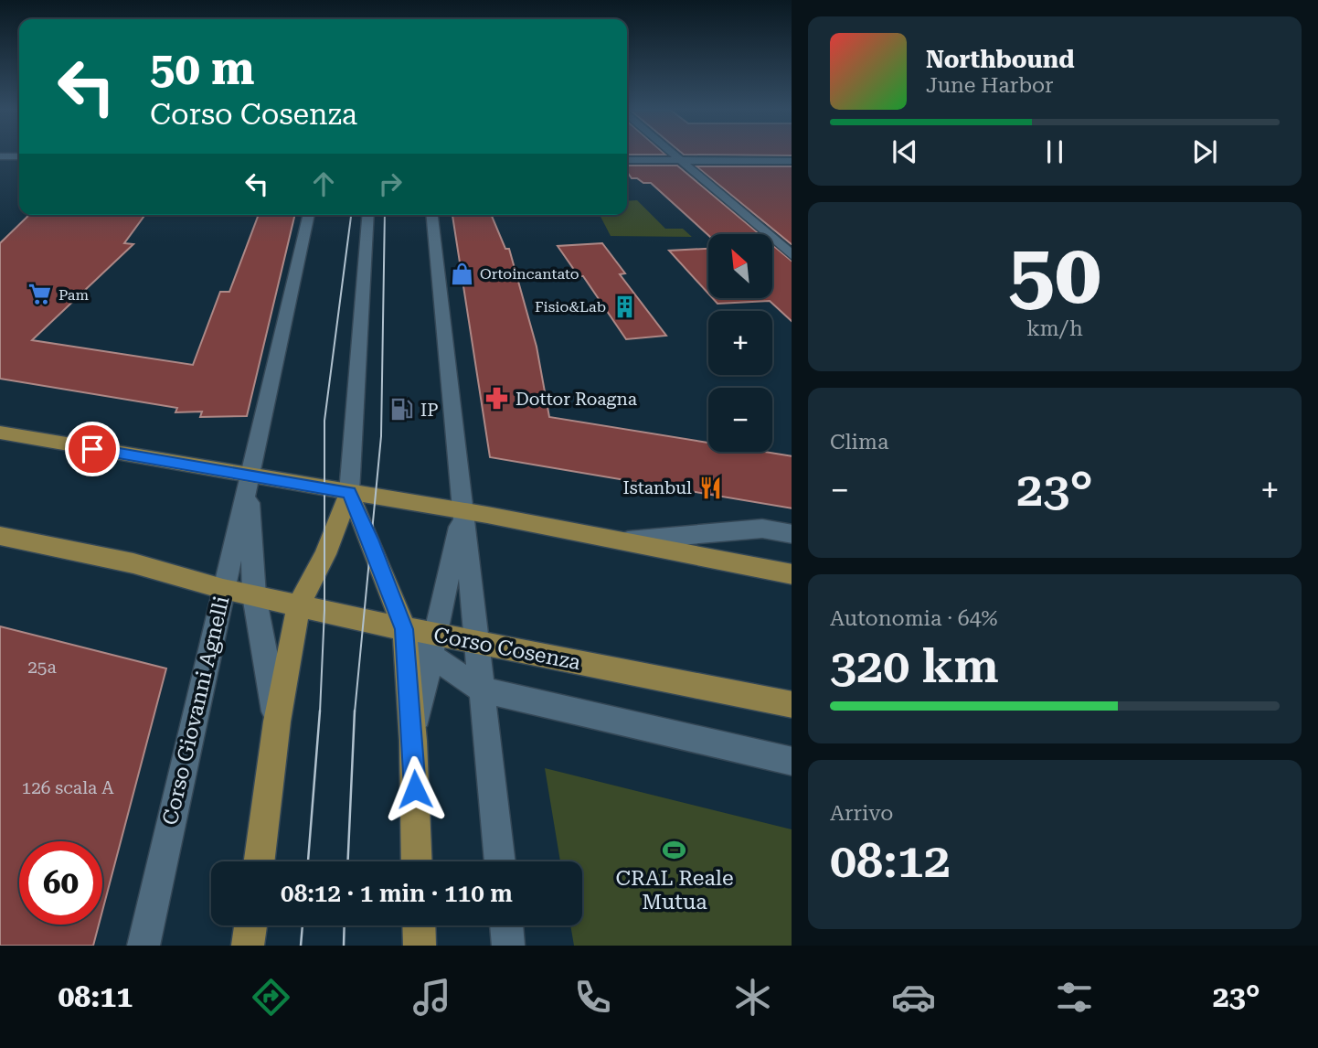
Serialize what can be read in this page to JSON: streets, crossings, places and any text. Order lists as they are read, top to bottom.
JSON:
{
  "streets": {
    "main road": ["Corso Cosenza", "Corso Giovanni Agnelli"]
  },
  "crossings": [
    ["Corso Cosenza", "Corso Giovanni Agnelli"]
  ],
  "places": {
    "shop": ["Ortoincantato"],
    "supermarket": ["Pam"],
    "building": ["Fisio&Lab"],
    "pharmacy": ["Dottor Roagna"],
    "fuel station": ["IP"],
    "restaurant": ["Istanbul"],
    "sports": ["CRAL Reale Mutua"]
  },
  "house_numbers": ["25a", "126 scala A"],
  "north": "top left",
  "page": {
    "turn": ["50 m", "Corso Cosenza"],
    "song": ["Northbound", "June Harbor"],
    "tile": [
      ["50", "km/h"],
      "Clima",
      ["Autonomia · 64%", "320 km"],
      ["Arrivo", "08:12"]
    ],
    "map_buttons": ["+", "−"],
    "heat": ["−", "23°", "+"],
    "limit": "60",
    "trip": "08:12 · 1 min · 110 m",
    "tabs": ["08:11", "23°"]
  }
}
